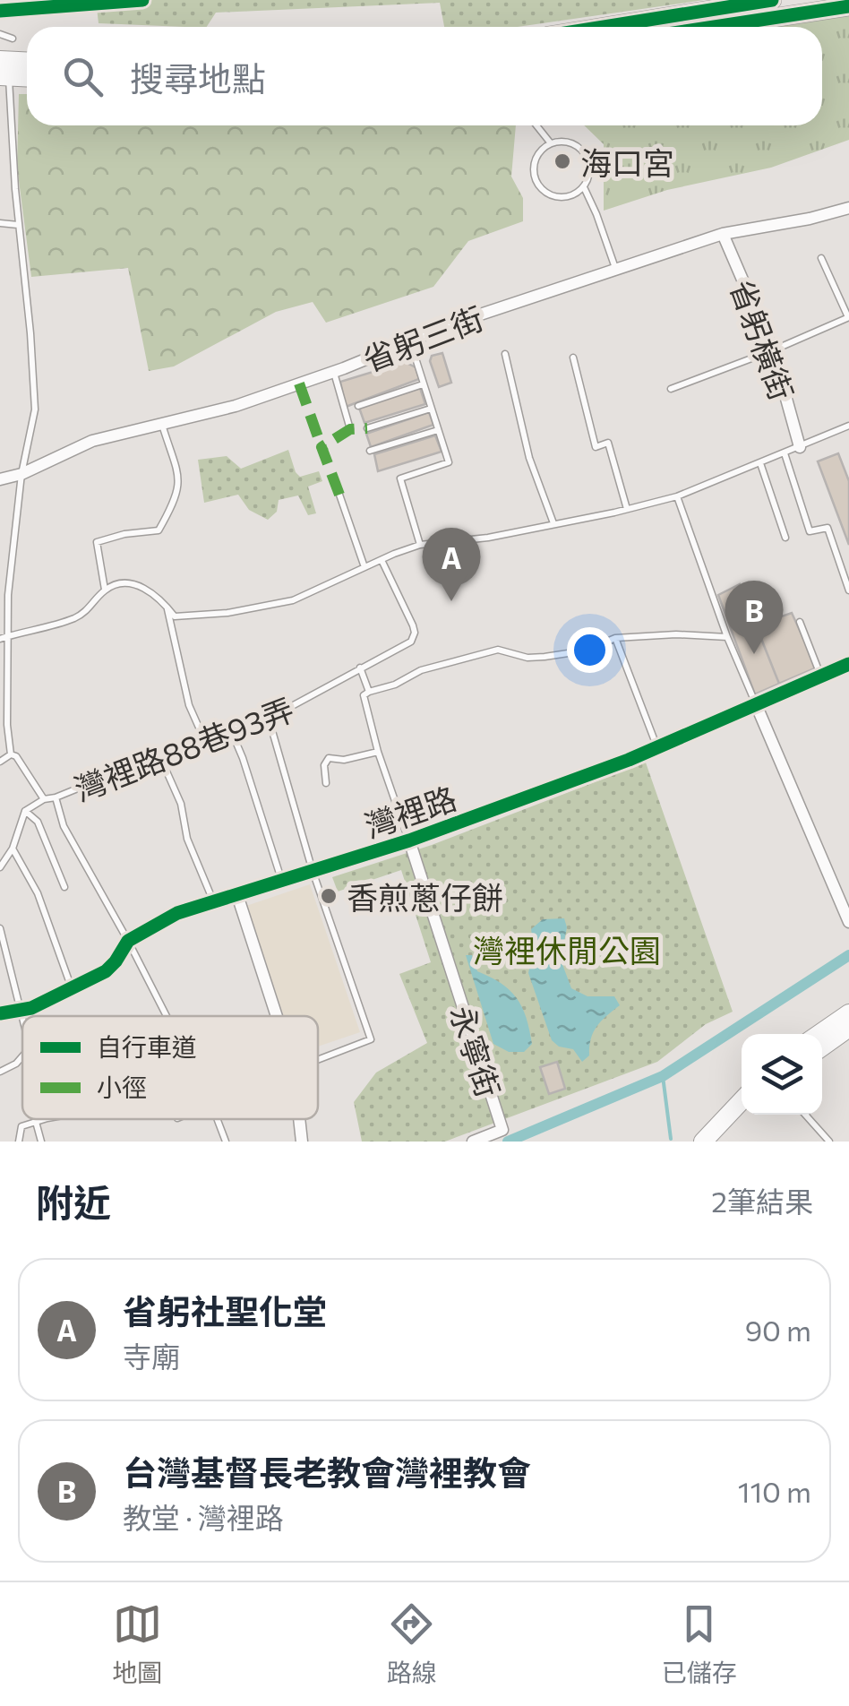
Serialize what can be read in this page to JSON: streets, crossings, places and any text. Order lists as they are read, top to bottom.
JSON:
{
  "streets": {
    "street": [
      "省躬三街",
      "省躬橫街",
      "灣裡路",
      "永寧街"
    ],
    "lane": ["灣裡路88巷93弄"]
  },
  "crossings": [
    ["省躬三街", "省躬橫街"],
    ["灣裡路", "永寧街"]
  ],
  "parks": ["灣裡休閒公園"],
  "places": ["海口宮", "香煎蔥仔餅"],
  "legend": ["自行車道", "小徑"],
  "page": {
    "search": "搜尋地點",
    "pins": ["A", "B"],
    "heading": ["附近", "2筆結果"],
    "list": [
      {
        "mark": "A",
        "name": "省躬社聖化堂",
        "note": "寺廟",
        "value": "90 m"
      },
      {
        "mark": "B",
        "name": "台灣基督長老教會灣裡教會",
        "note": "教堂 · 灣裡路",
        "value": "110 m"
      }
    ],
    "nav": ["地圖", "路線", "已儲存"]
  }
}
